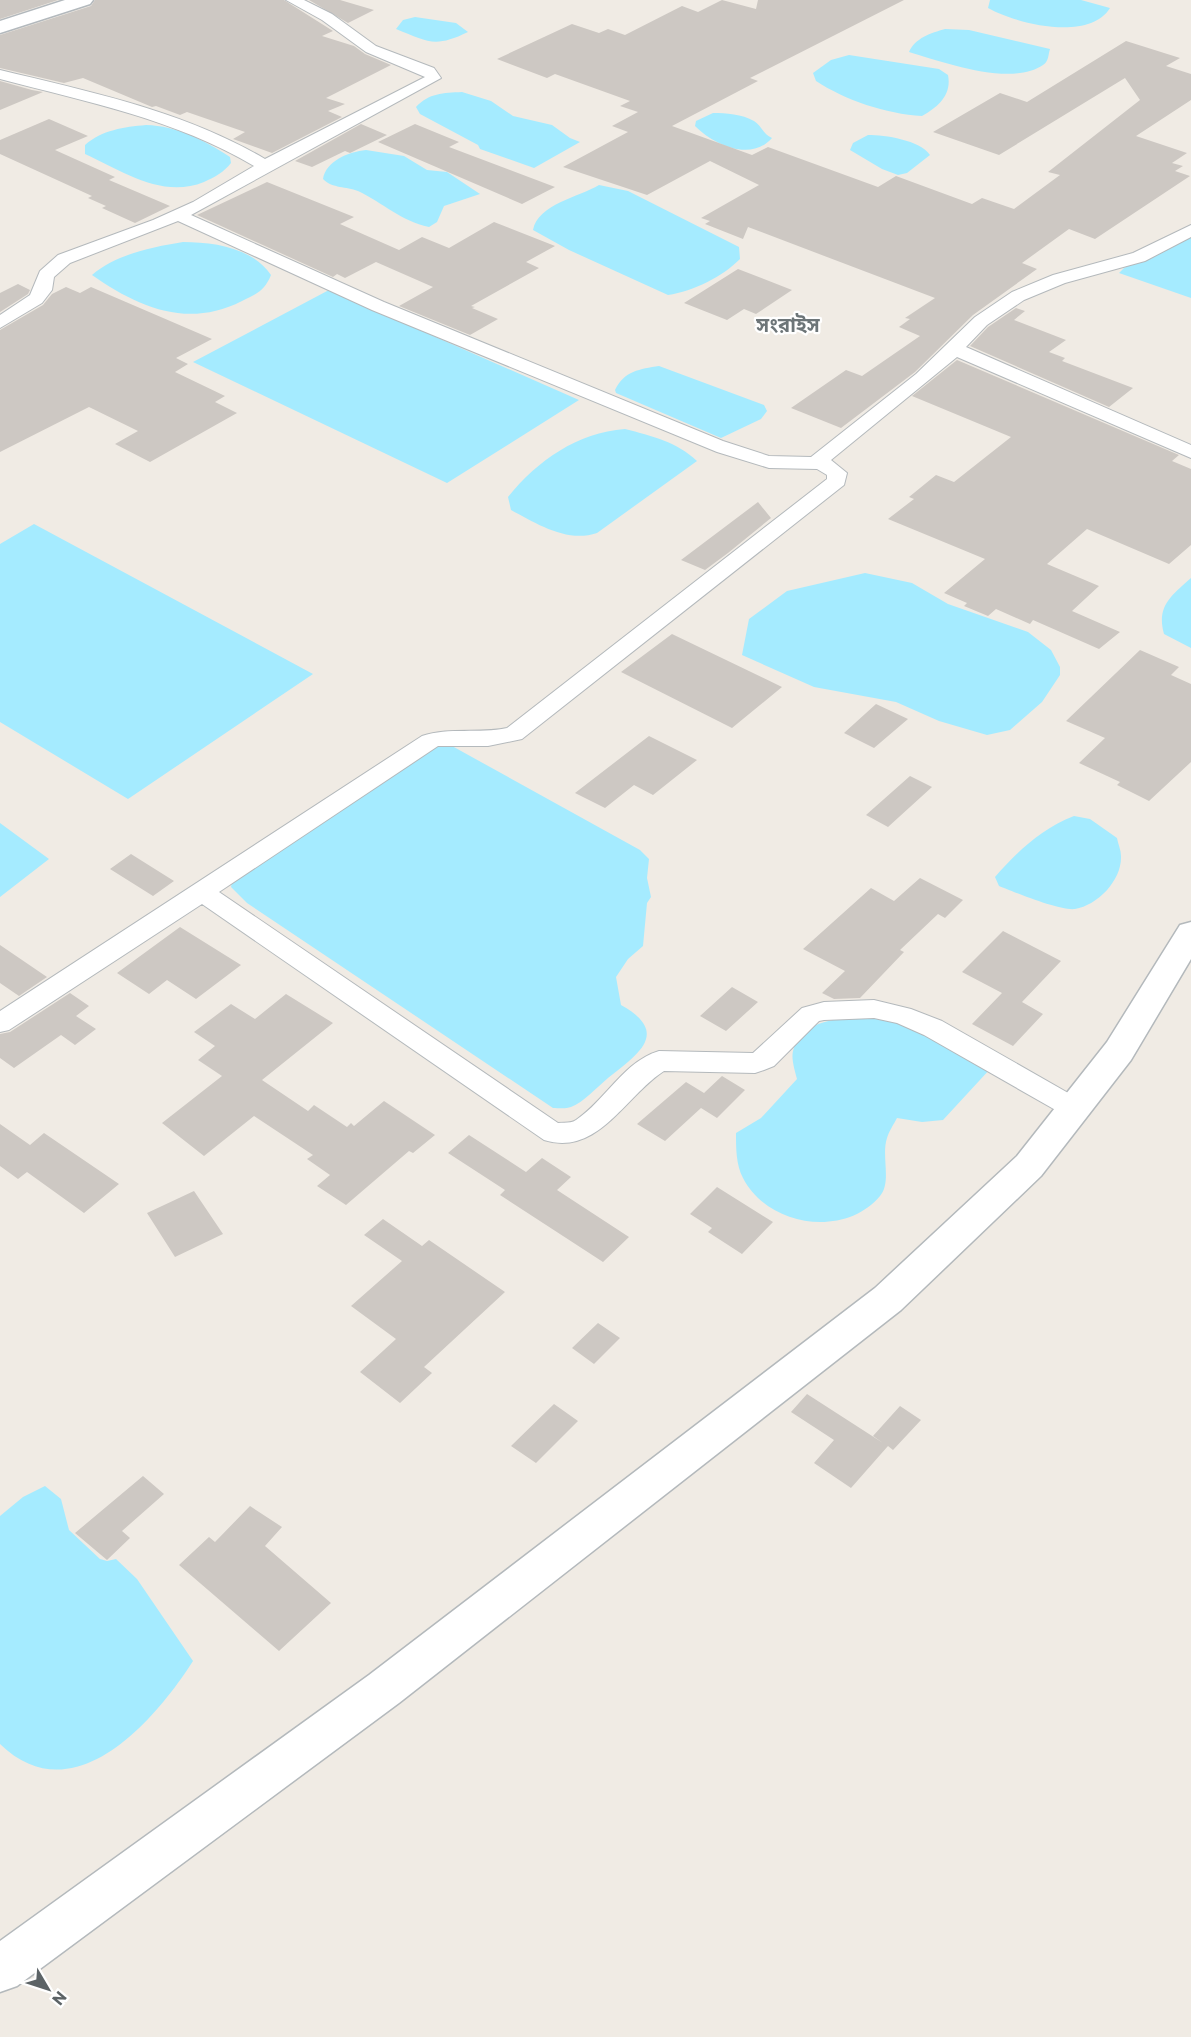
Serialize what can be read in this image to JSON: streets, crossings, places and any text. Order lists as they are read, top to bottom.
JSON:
{
  "districts": ["সংরাইস"],
  "north": "bottom right"
}
